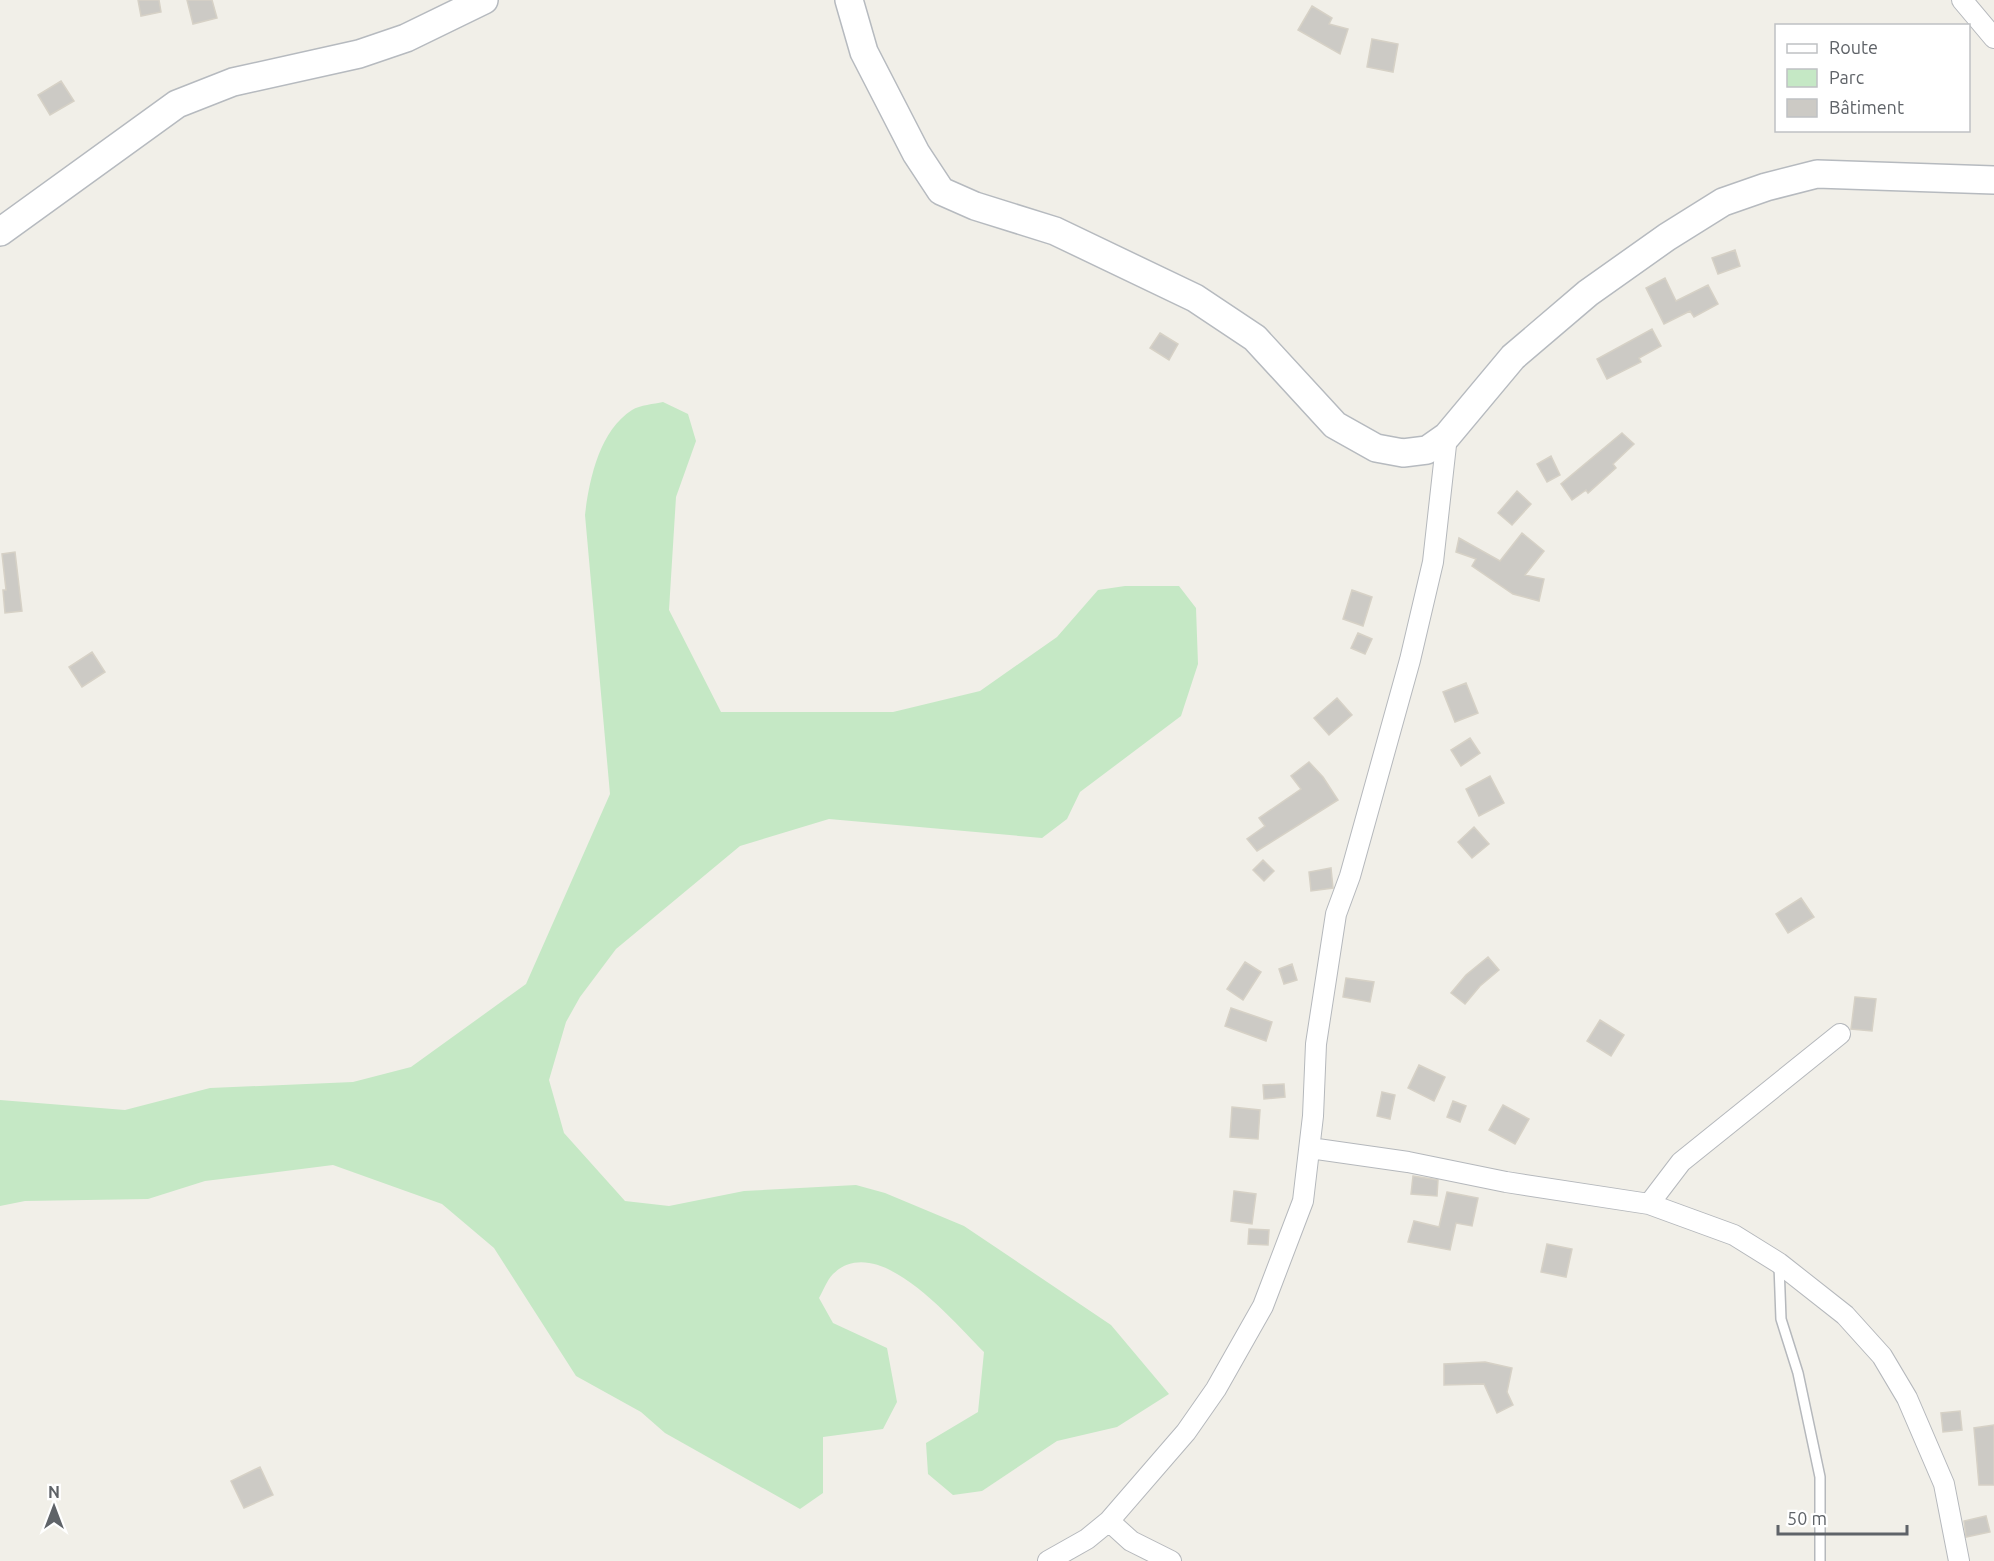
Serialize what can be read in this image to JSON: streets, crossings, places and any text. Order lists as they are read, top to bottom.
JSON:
{
  "legend": ["Route", "Parc", "Bâtiment"],
  "scale_bar": "50 m",
  "north": "top"
}
